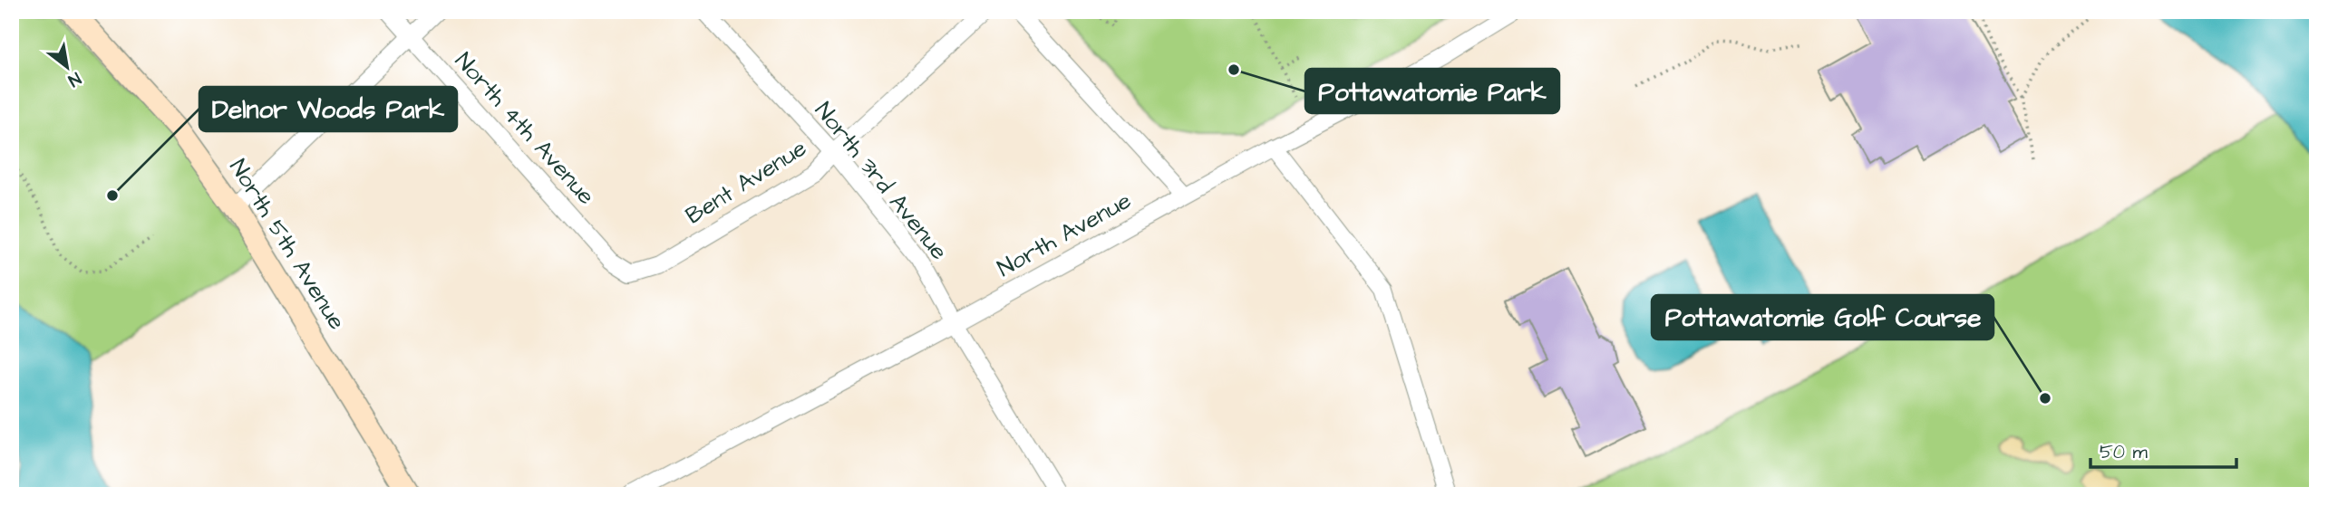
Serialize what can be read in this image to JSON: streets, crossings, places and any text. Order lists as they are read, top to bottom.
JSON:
{
  "streets": {
    "main road": ["North 5th Avenue"],
    "street": [
      "North 4th Avenue",
      "North 3rd Avenue",
      "Bent Avenue",
      "North Avenue"
    ]
  },
  "crossings": [
    ["North 4th Avenue", "Bent Avenue"],
    ["North 3rd Avenue", "Bent Avenue"],
    ["North 3rd Avenue", "North Avenue"]
  ],
  "places": ["Pottawatomie Park", "Delnor Woods Park", "Pottawatomie Golf Course"],
  "scale_bar": "50 m",
  "north": "bottom right"
}
